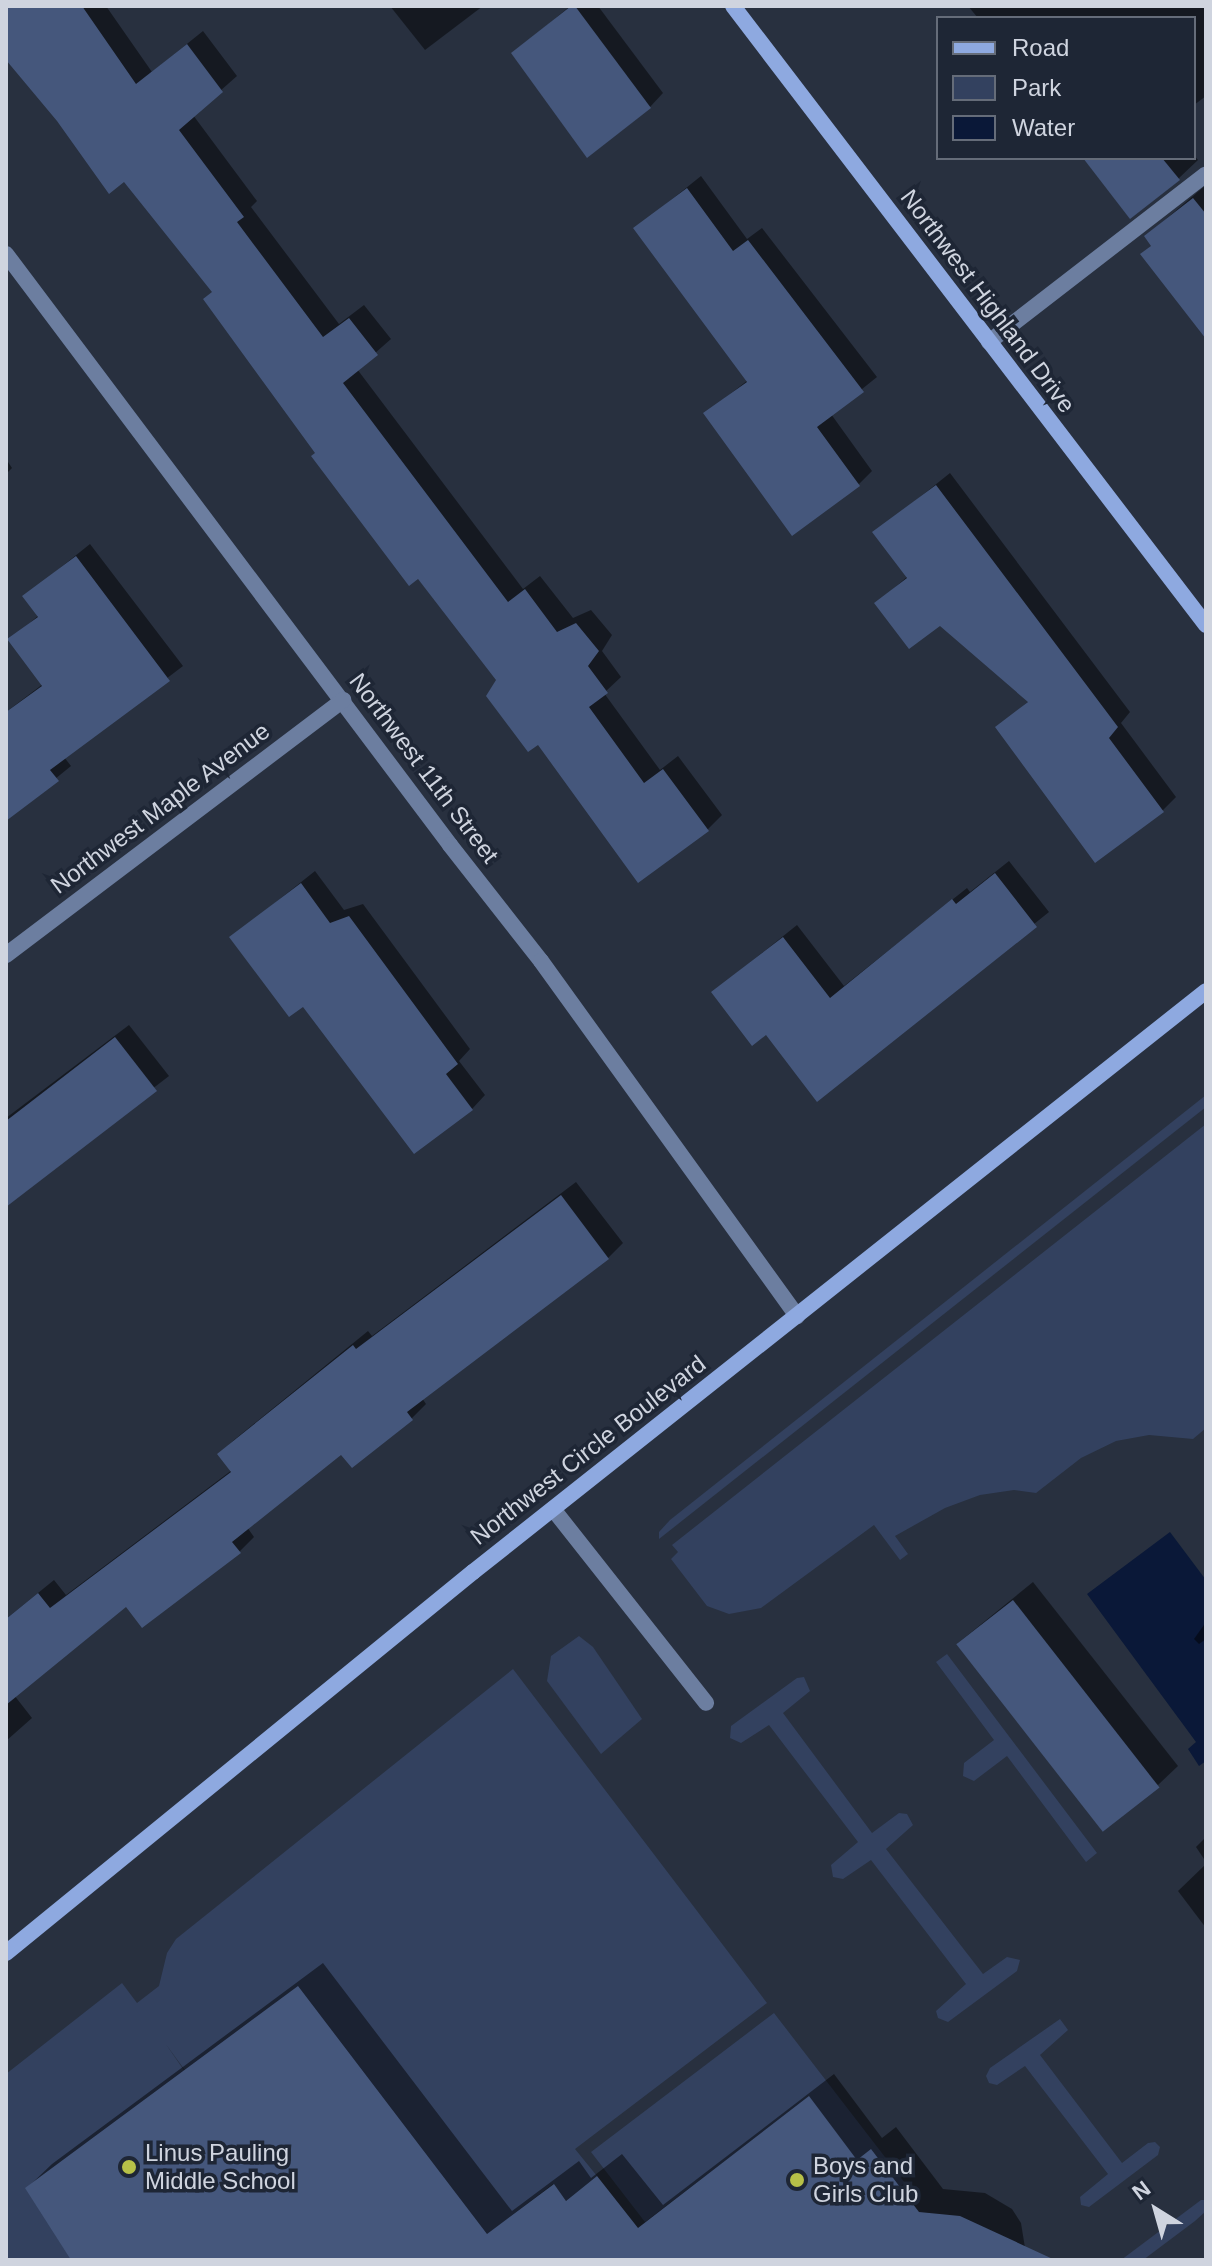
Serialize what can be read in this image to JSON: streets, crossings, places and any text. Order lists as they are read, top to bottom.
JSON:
{
  "streets": {
    "main road": ["Northwest Highland Drive", "Northwest Circle Boulevard"],
    "street": ["Northwest 11th Street", "Northwest Maple Avenue"]
  },
  "crossings": [
    ["Northwest 11th Street", "Northwest Maple Avenue"],
    ["Northwest 11th Street", "Northwest Circle Boulevard"]
  ],
  "places": ["Linus Pauling Middle School", "Boys and Girls Club"],
  "legend": ["Road", "Park", "Water"],
  "north": "top left"
}
